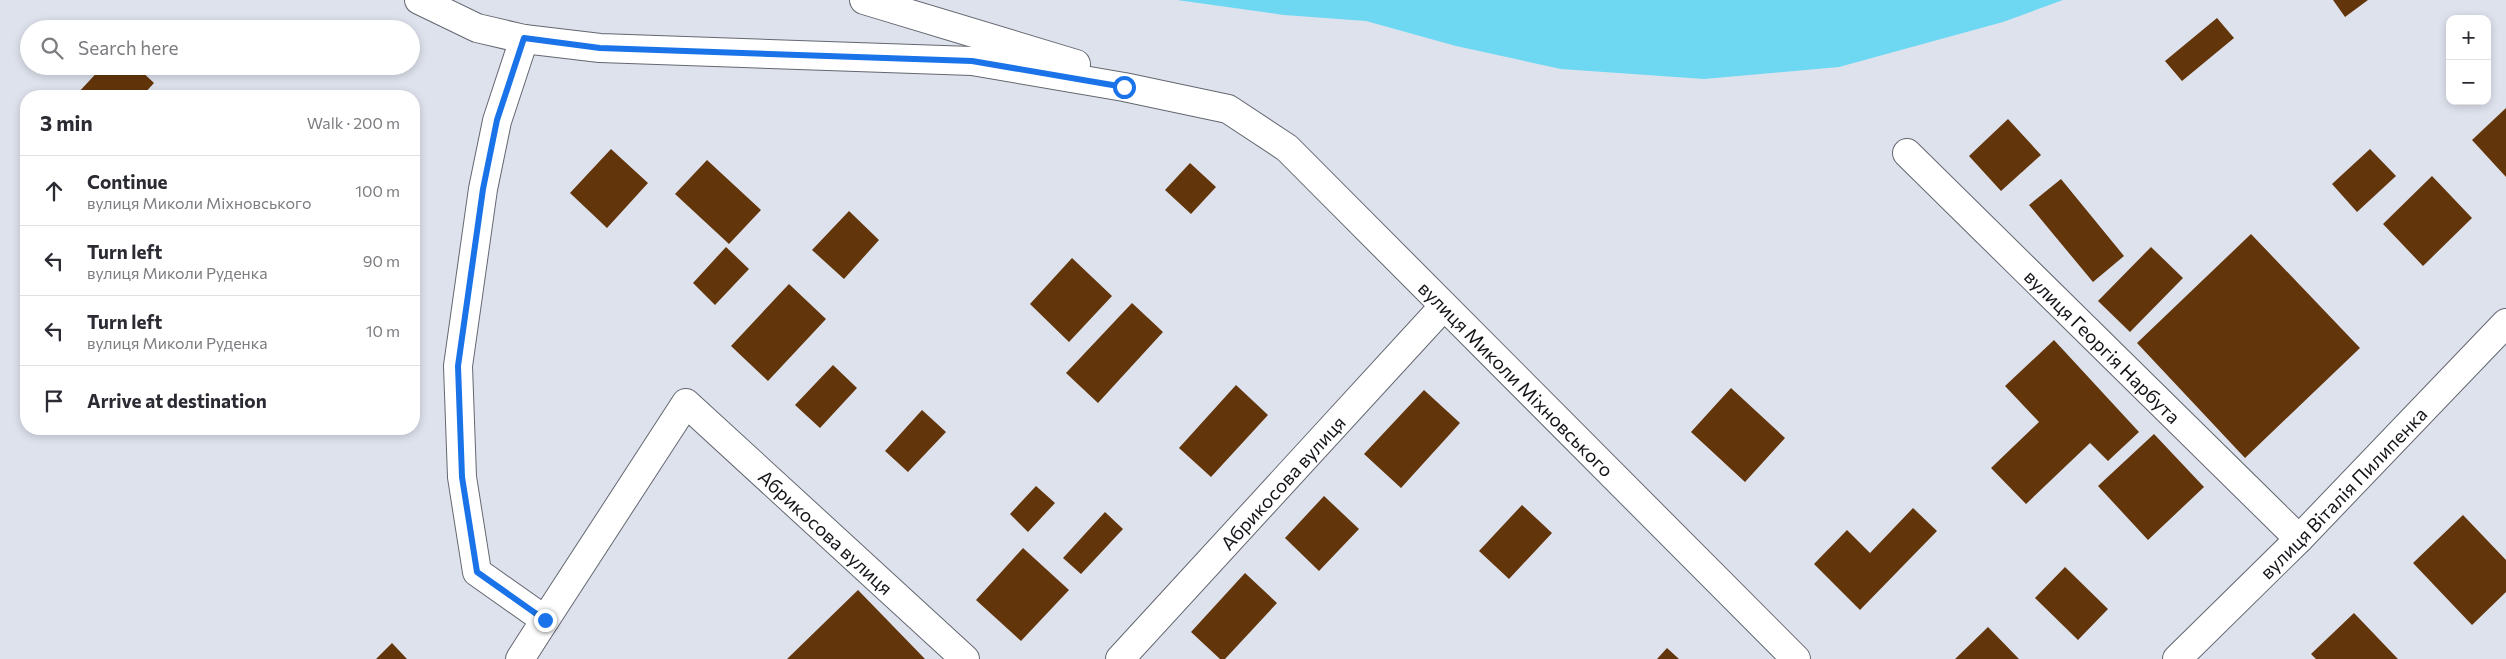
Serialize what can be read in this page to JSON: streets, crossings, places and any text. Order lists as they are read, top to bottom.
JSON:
{
  "streets": {
    "street": [
      "вулиця Георгія Нарбута",
      "вулиця Миколи Міхновського",
      "Абрикосова вулиця",
      "вулиця Віталія Пилипенка"
    ]
  },
  "crossings": [
    ["вулиця Георгія Нарбута", "вулиця Віталія Пилипенка"],
    ["вулиця Миколи Міхновського", "Абрикосова вулиця"]
  ],
  "page": {
    "map_buttons": ["+", "−"],
    "search": "Search here",
    "heading": ["3 min", "Walk · 200 m"],
    "list": [
      ["Continue", "вулиця Миколи Міхновського", "100 m"],
      ["Turn left", "вулиця Миколи Руденка", "90 m"],
      ["Turn left", "вулиця Миколи Руденка", "10 m"],
      "Arrive at destination"
    ]
  }
}
